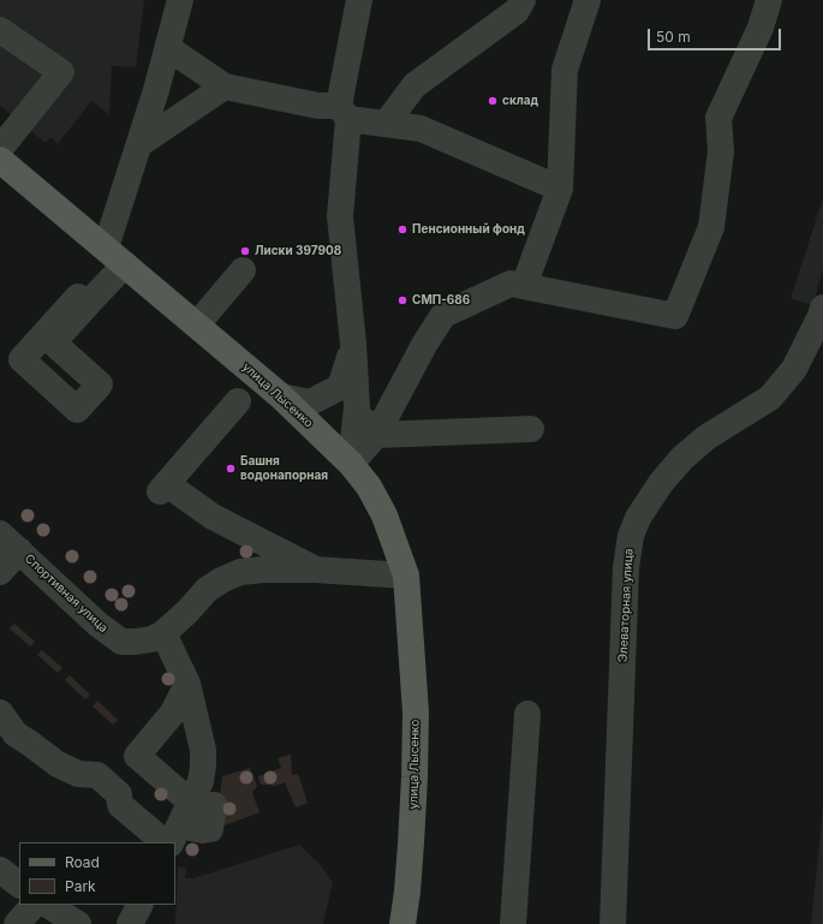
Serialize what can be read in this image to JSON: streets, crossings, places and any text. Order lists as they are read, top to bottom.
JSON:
{
  "streets": {
    "main road": ["улица Лысенко"],
    "street": ["Спортивная улица", "Элеваторная улица"]
  },
  "places": [
    "склад",
    "Пенсионный фонд",
    "Лиски 397908",
    "СМП-686",
    "Башня водонапорная"
  ],
  "legend": ["Road", "Park"],
  "scale_bar": "50 m"
}
